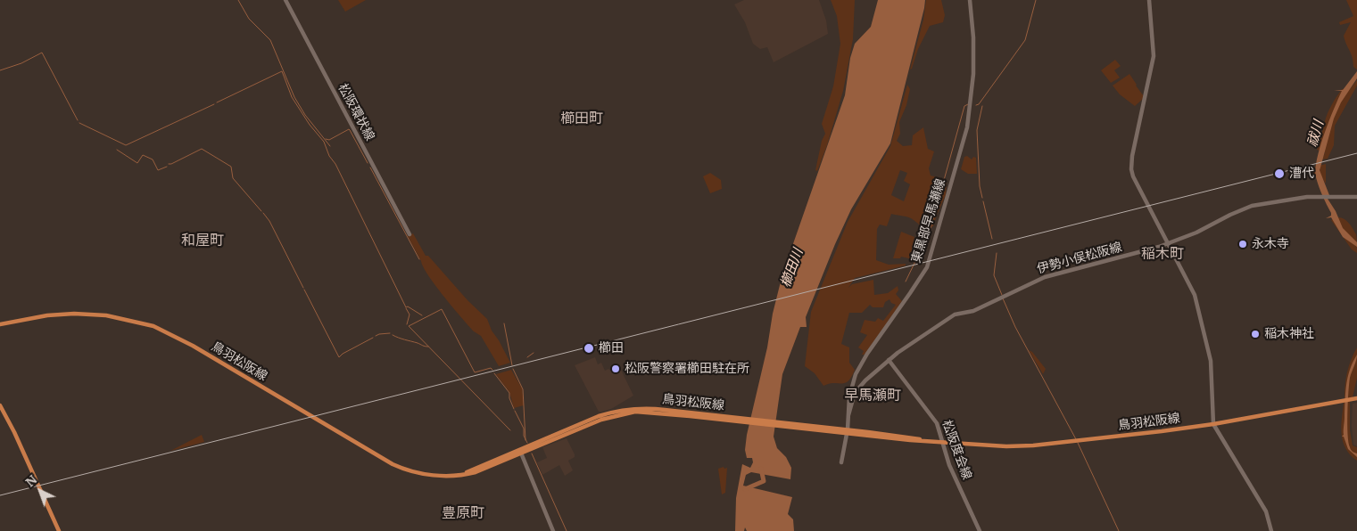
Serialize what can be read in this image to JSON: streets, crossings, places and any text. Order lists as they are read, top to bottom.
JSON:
{
  "streets": {
    "main road": [
      "松阪環状線",
      "東黒部早馬瀬線",
      "伊勢小俣松阪線",
      "鳥羽松阪線",
      "松阪度会線"
    ]
  },
  "crossings": [
    ["東黒部早馬瀬線", "伊勢小俣松阪線"],
    ["東黒部早馬瀬線", "鳥羽松阪線"],
    ["伊勢小俣松阪線", "松阪度会線"],
    ["鳥羽松阪線", "松阪度会線"]
  ],
  "districts": [
    "櫛田町",
    "和屋町",
    "稲木町",
    "早馬瀬町",
    "豊原町"
  ],
  "water": ["祓川", "櫛田川"],
  "places": [
    "漕代",
    "永木寺",
    "稲木神社",
    "櫛田",
    "松阪警察署櫛田駐在所"
  ],
  "north": "top left"
}
